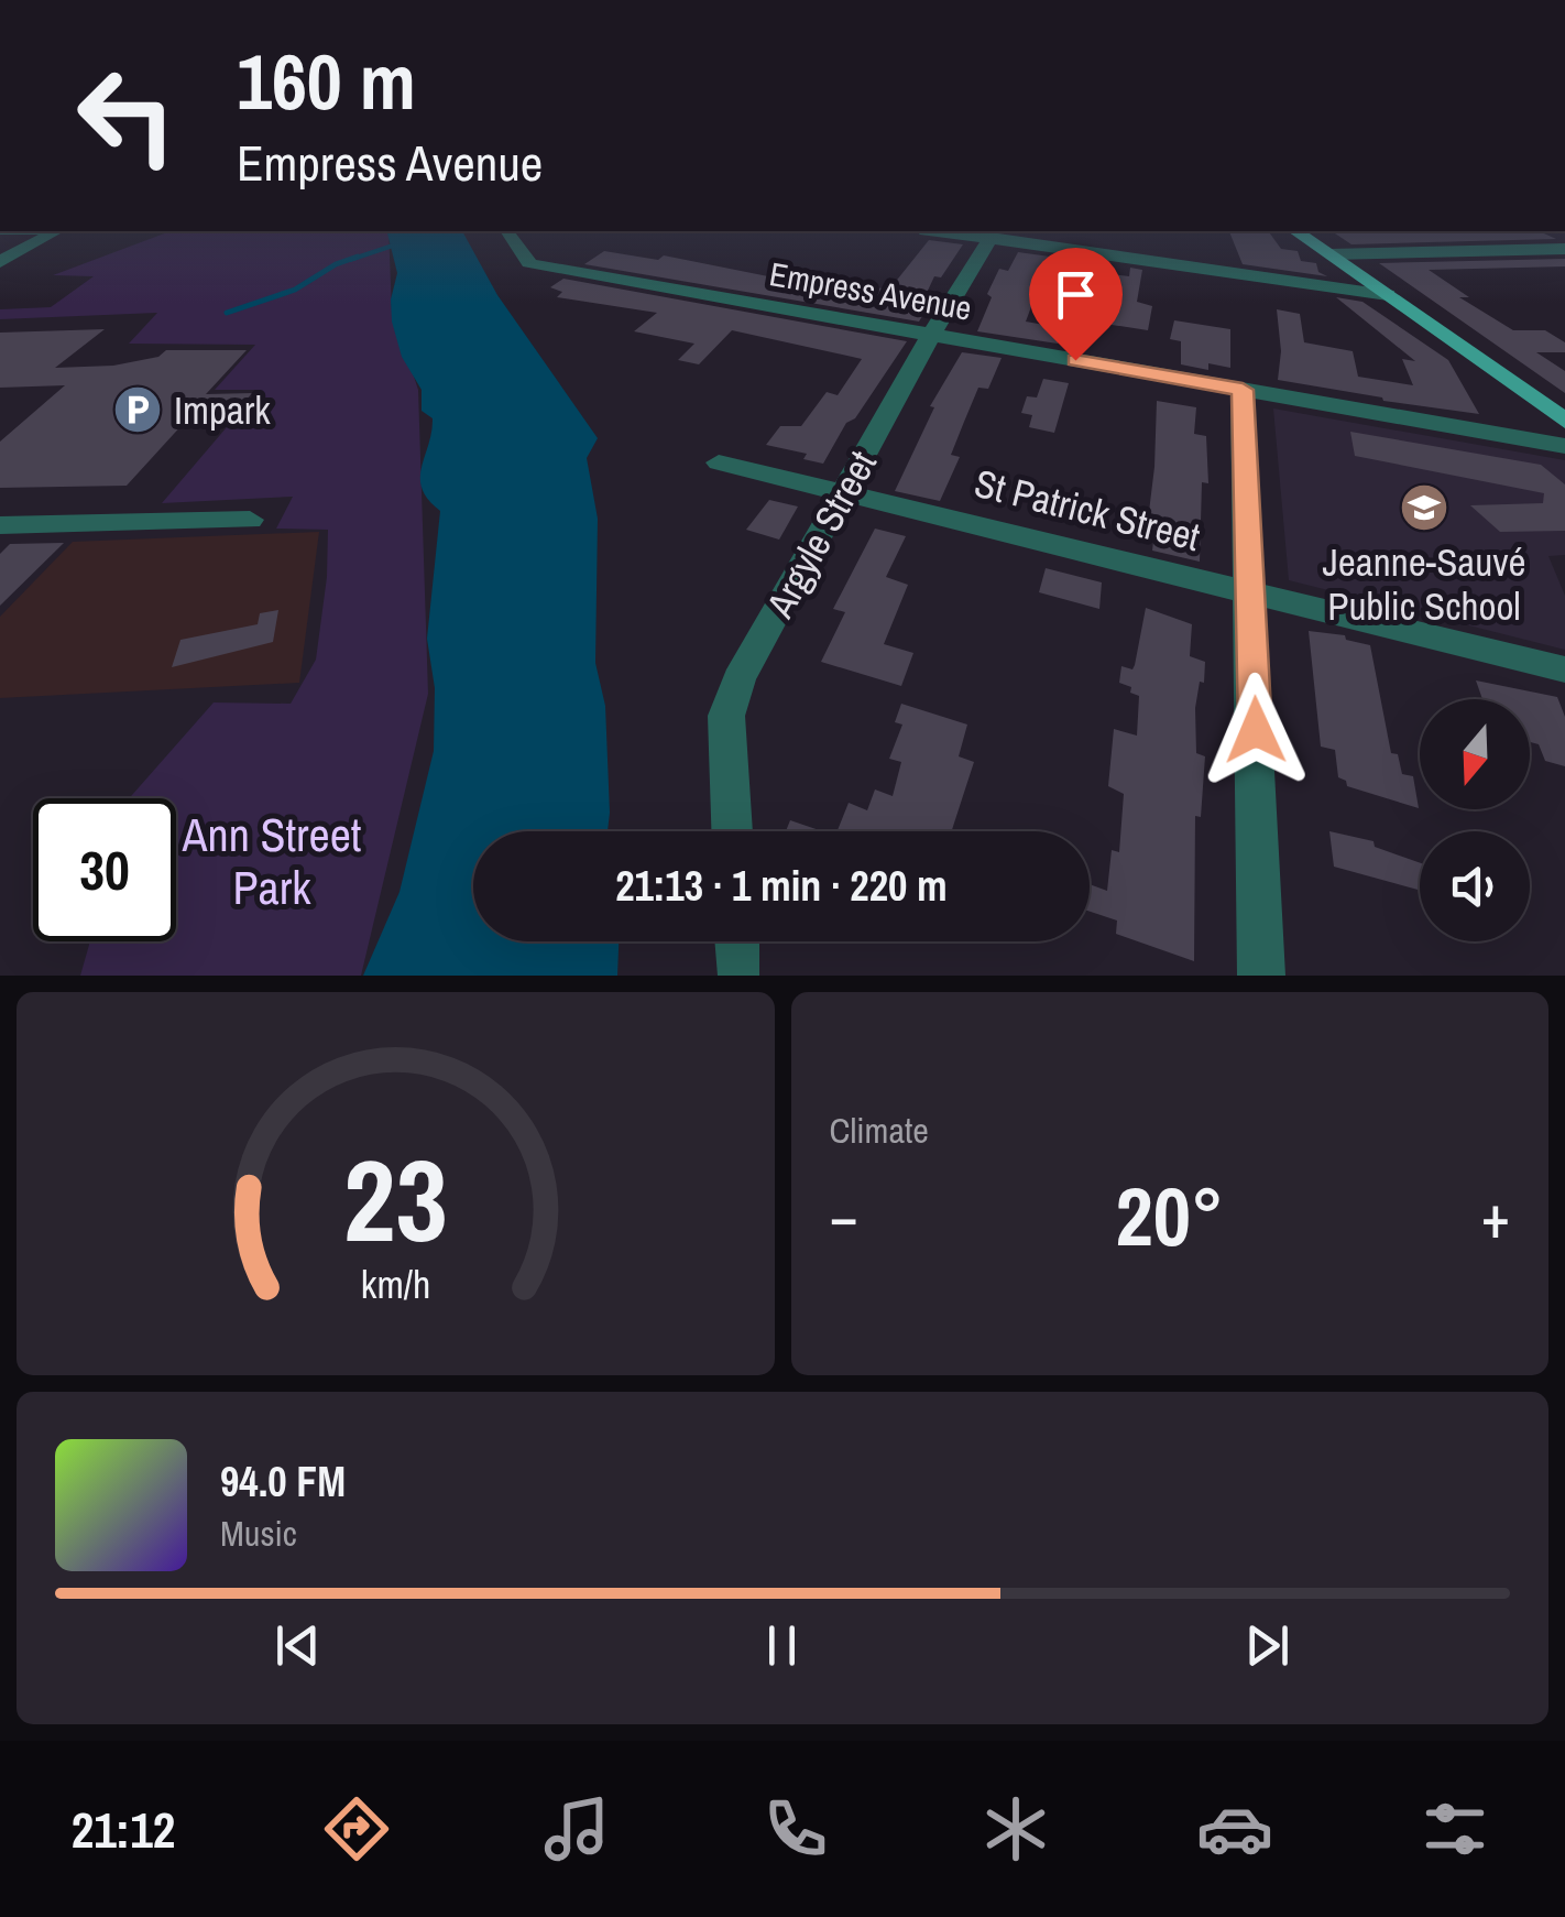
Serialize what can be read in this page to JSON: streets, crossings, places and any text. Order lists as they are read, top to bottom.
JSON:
{
  "streets": {
    "street": ["Empress Avenue", "St Patrick Street", "Argyle Street"]
  },
  "crossings": [
    ["Empress Avenue", "Argyle Street"],
    ["St Patrick Street", "Argyle Street"]
  ],
  "parks": ["Ann Street Park"],
  "places": {
    "parking": ["Impark"],
    "school or university": ["Jeanne-Sauvé Public School"]
  },
  "north": "bottom",
  "page": {
    "turn": ["160 m", "Empress Avenue"],
    "limit": "30",
    "trip": "21:13 · 1 min · 220 m",
    "tile": "Climate",
    "heat": ["−", "20°", "+"],
    "song": ["94.0 FM", "Music"],
    "tabs": "21:12",
    "gauge": ["23", "km/h"]
  }
}
